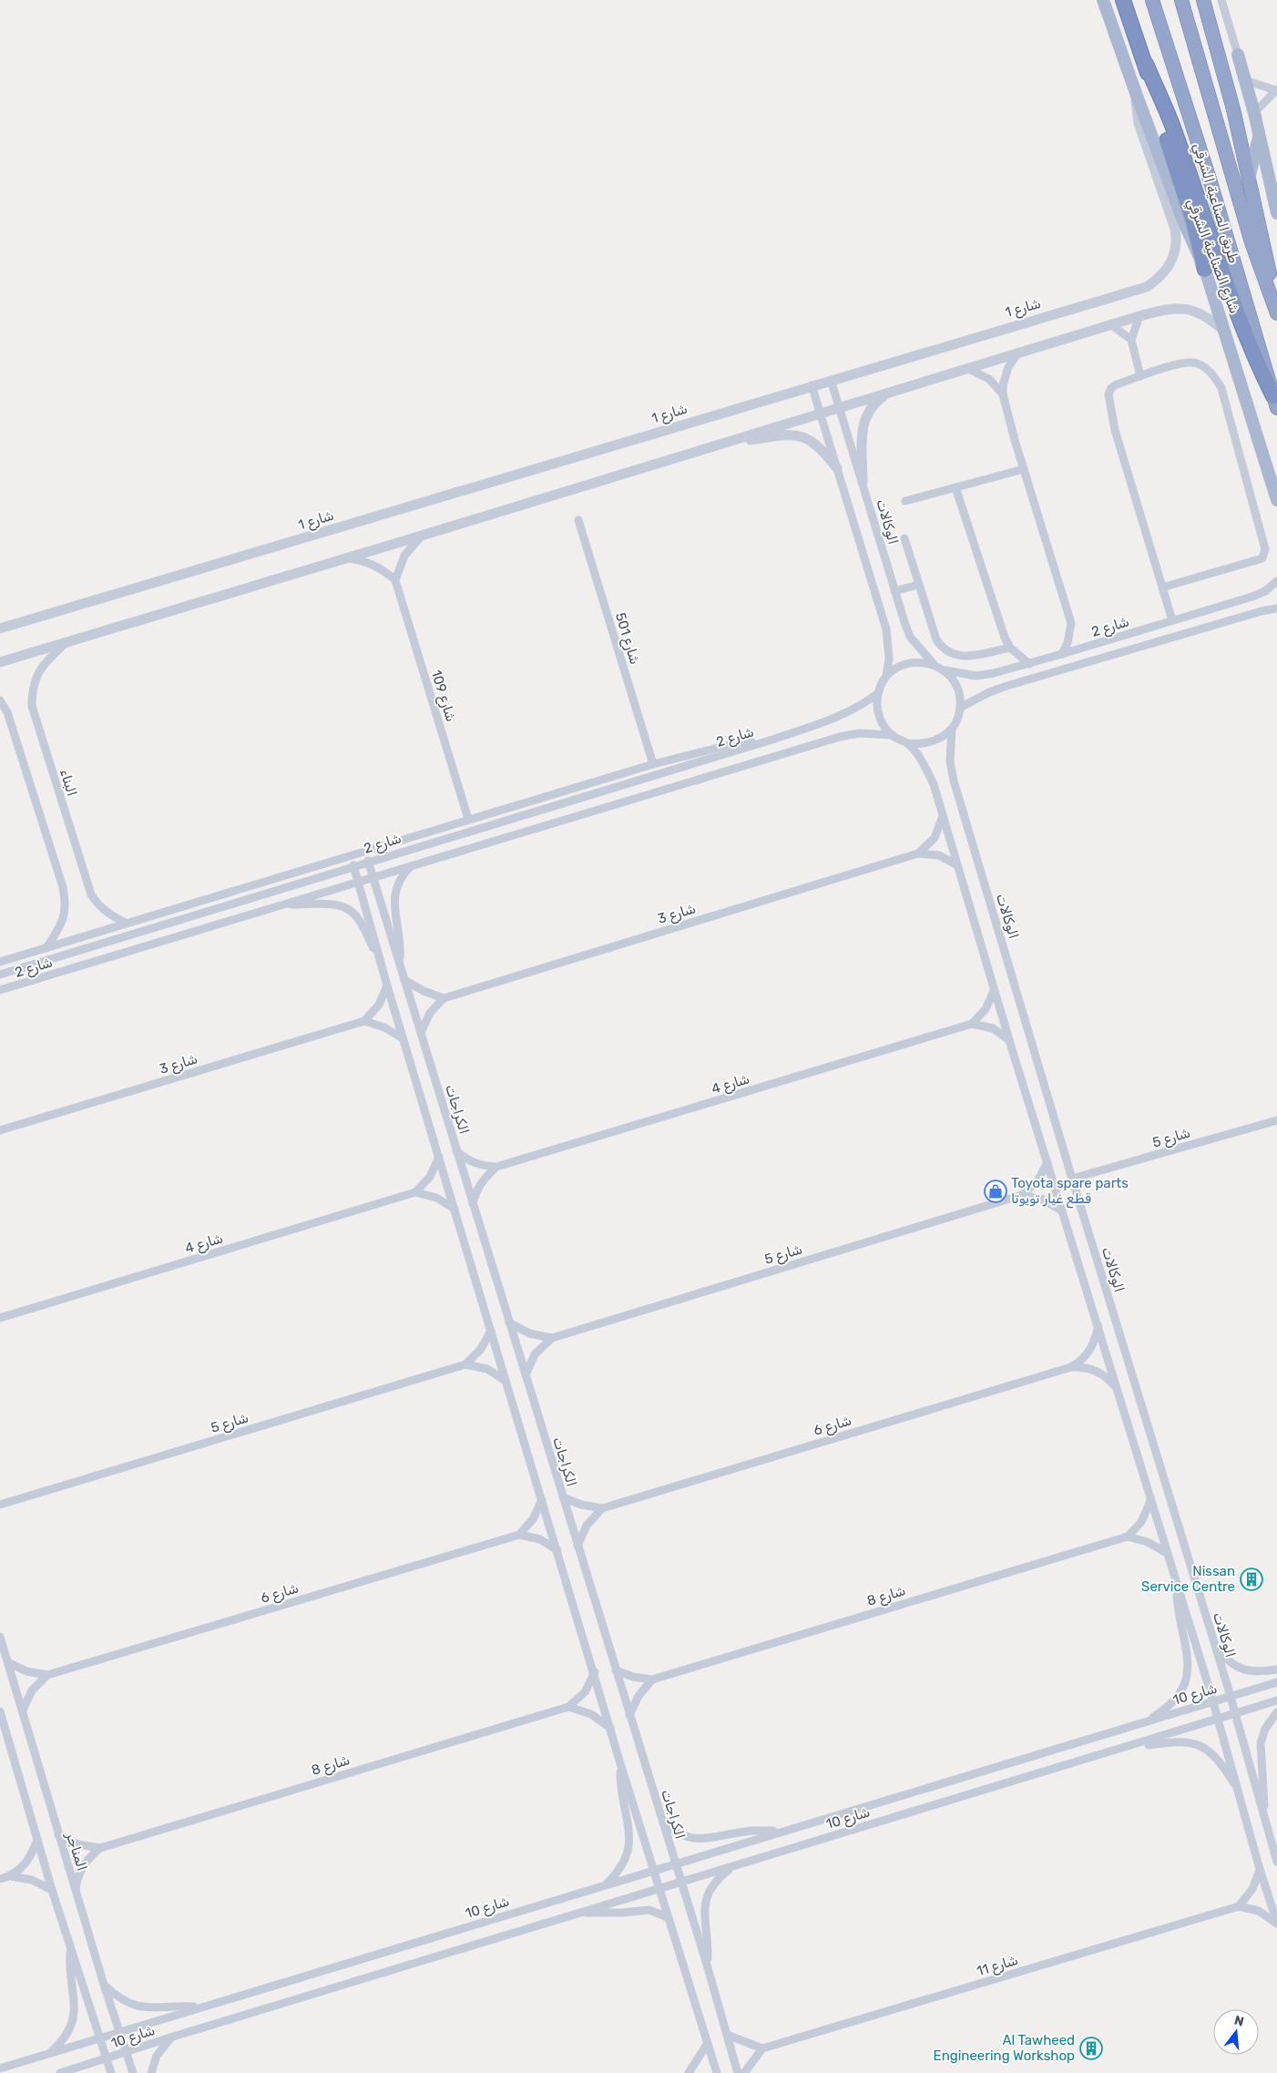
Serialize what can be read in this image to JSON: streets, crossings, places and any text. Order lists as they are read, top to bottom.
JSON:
{
  "streets": {
    "highway": ["طريق الصناعية الشرقي"],
    "main road": ["شارع الصناعية الشرقي"],
    "street": [
      "شارع 1",
      "الوكالات",
      "شارع 2",
      "شارع 501",
      "شارع 109",
      "البناء",
      "شارع 3",
      "شارع 4",
      "الكراجات",
      "شارع 5",
      "شارع 6",
      "شارع 8",
      "شارع 10",
      "المناجر",
      "شارع 11"
    ]
  },
  "crossings": [
    ["شارع الصناعية الشرقي", "شارع 1"],
    ["شارع 1", "الوكالات"],
    ["الوكالات", "شارع 2"],
    ["الوكالات", "شارع 5"],
    ["الوكالات", "شارع 10"],
    ["شارع 2", "شارع 501"],
    ["شارع 2", "شارع 109"],
    ["شارع 2", "البناء"],
    ["شارع 2", "الكراجات"],
    ["شارع 4", "الكراجات"],
    ["الكراجات", "شارع 5"],
    ["الكراجات", "شارع 6"],
    ["الكراجات", "شارع 8"],
    ["الكراجات", "شارع 10"],
    ["شارع 6", "المناجر"],
    ["شارع 8", "المناجر"],
    ["شارع 10", "المناجر"]
  ],
  "places": {
    "shop": ["Toyota spare parts قطع غيار تويوتا"],
    "building": ["Nissan Service Centre", "Al Tawheed Engineering Workshop"]
  },
  "north": "top"
}
